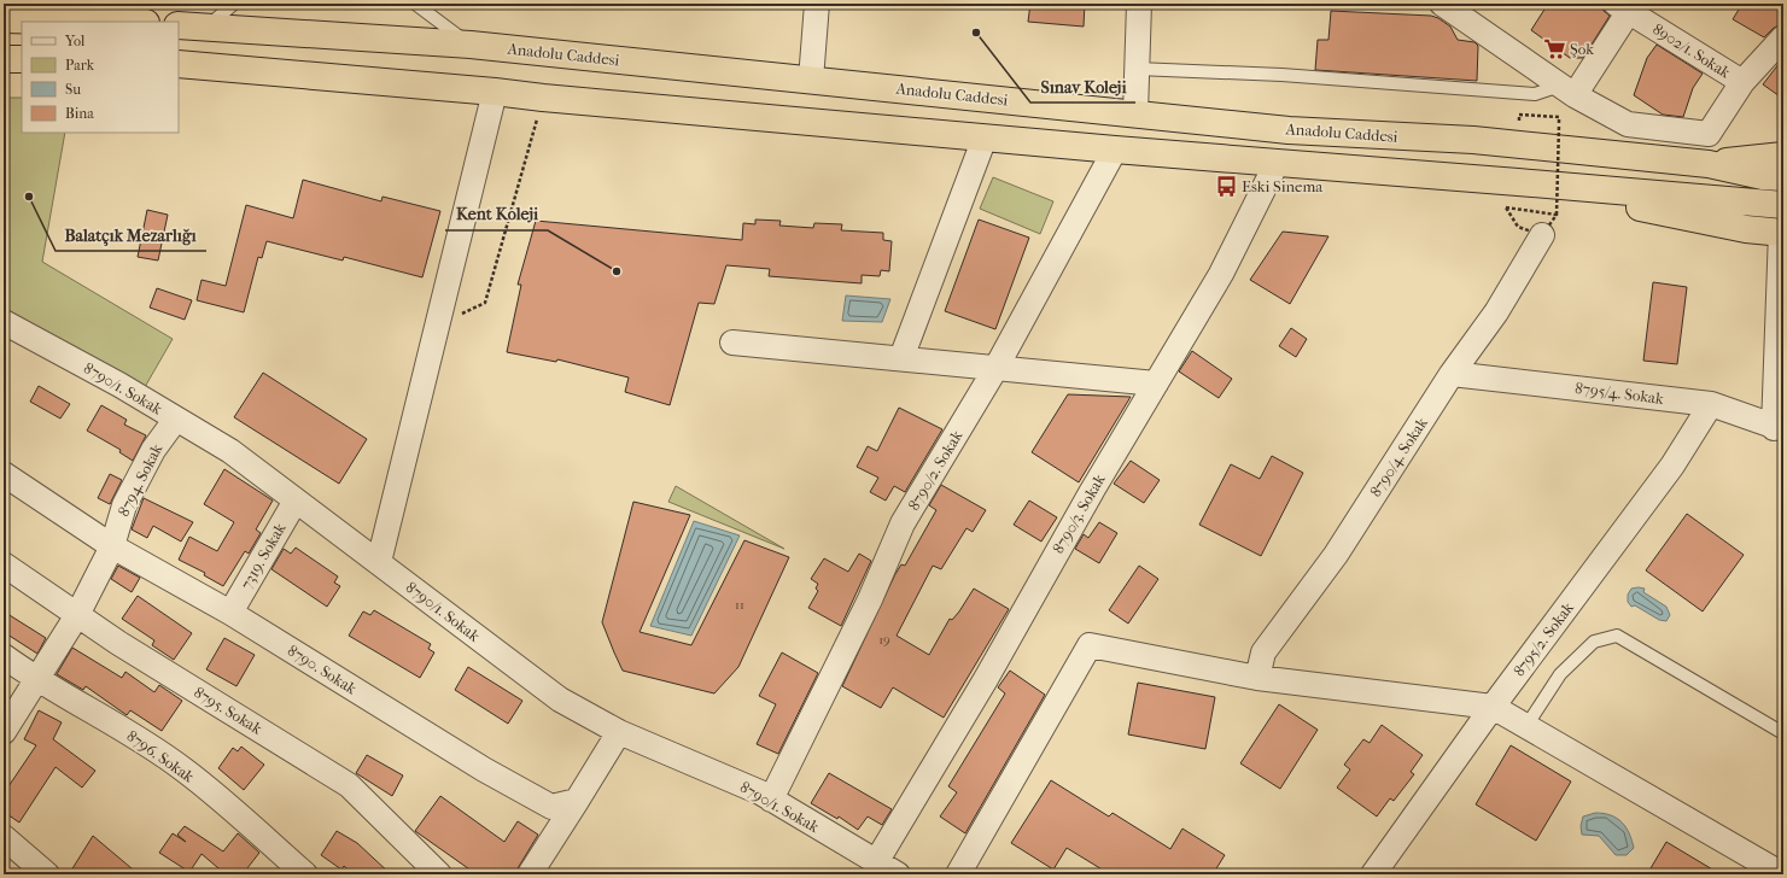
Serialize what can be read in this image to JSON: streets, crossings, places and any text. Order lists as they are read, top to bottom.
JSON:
{
  "streets": {
    "highway": ["Anadolu Caddesi"],
    "street": [
      "8902/1. Sokak",
      "8790/1. Sokak",
      "8795/4. Sokak",
      "8790/4. Sokak",
      "8790/2. Sokak",
      "8794. Sokak",
      "8790/3. Sokak",
      "7319. Sokak",
      "8795/2. Sokak",
      "8790. Sokak",
      "8795. Sokak",
      "8796. Sokak"
    ]
  },
  "crossings": [
    ["8790/1. Sokak", "8790/2. Sokak"],
    ["8790/1. Sokak", "8794. Sokak"],
    ["8790/1. Sokak", "8790/3. Sokak"],
    ["8790/1. Sokak", "7319. Sokak"],
    ["8795/4. Sokak", "8790/4. Sokak"],
    ["8795/4. Sokak", "8795/2. Sokak"],
    ["8794. Sokak", "8790. Sokak"],
    ["8794. Sokak", "8795. Sokak"],
    ["8794. Sokak", "8796. Sokak"],
    ["7319. Sokak", "8790. Sokak"]
  ],
  "places": {
    "other": ["Sınav Koleji", "Balatçık Mezarlığı", "Kent Koleji"],
    "supermarket": ["Şok"],
    "bus stop": ["Eski Sinema"]
  },
  "house_numbers": ["11", "19"],
  "legend": [
    "Yol",
    "Park",
    "Su",
    "Bina"
  ]
}
